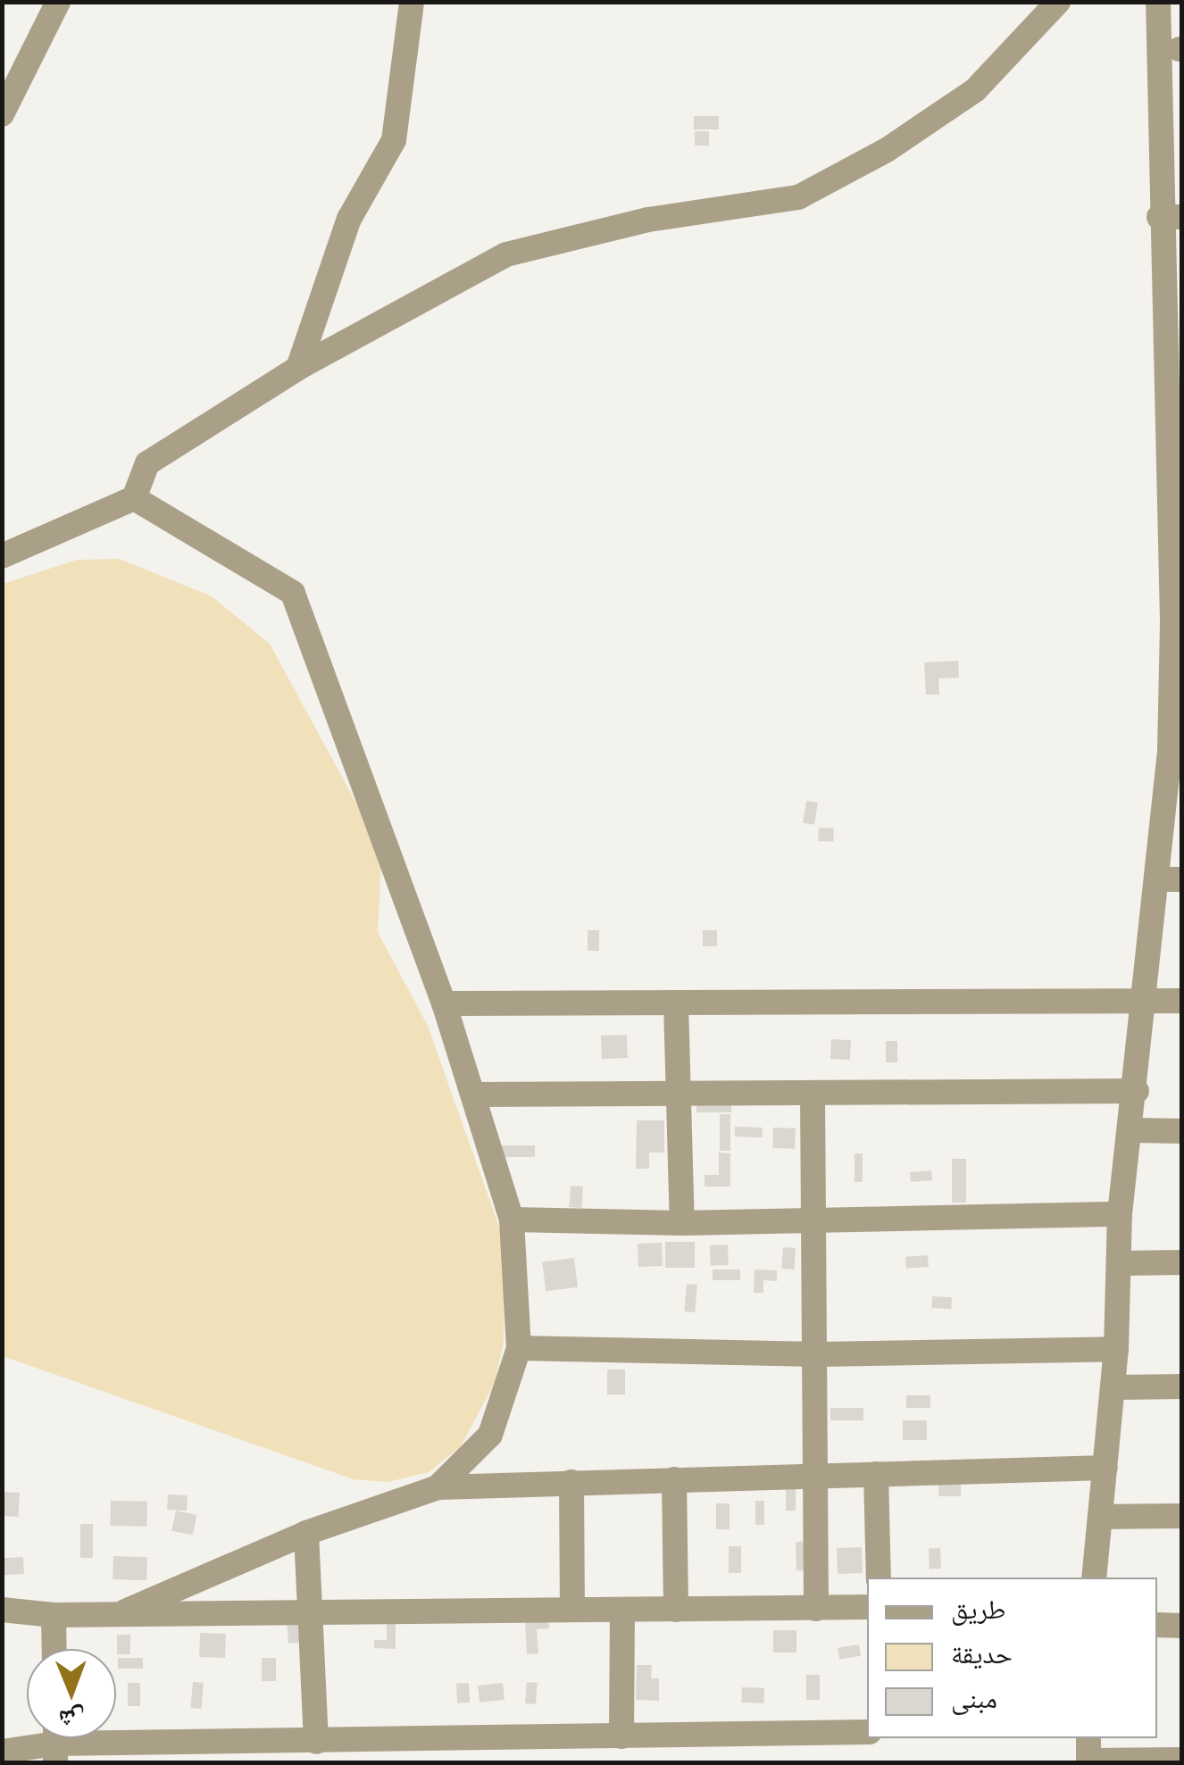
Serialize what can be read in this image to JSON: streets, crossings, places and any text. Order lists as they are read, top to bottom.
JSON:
{
  "legend": ["طريق", "حديقة", "مبنى"],
  "north": "bottom"
}
